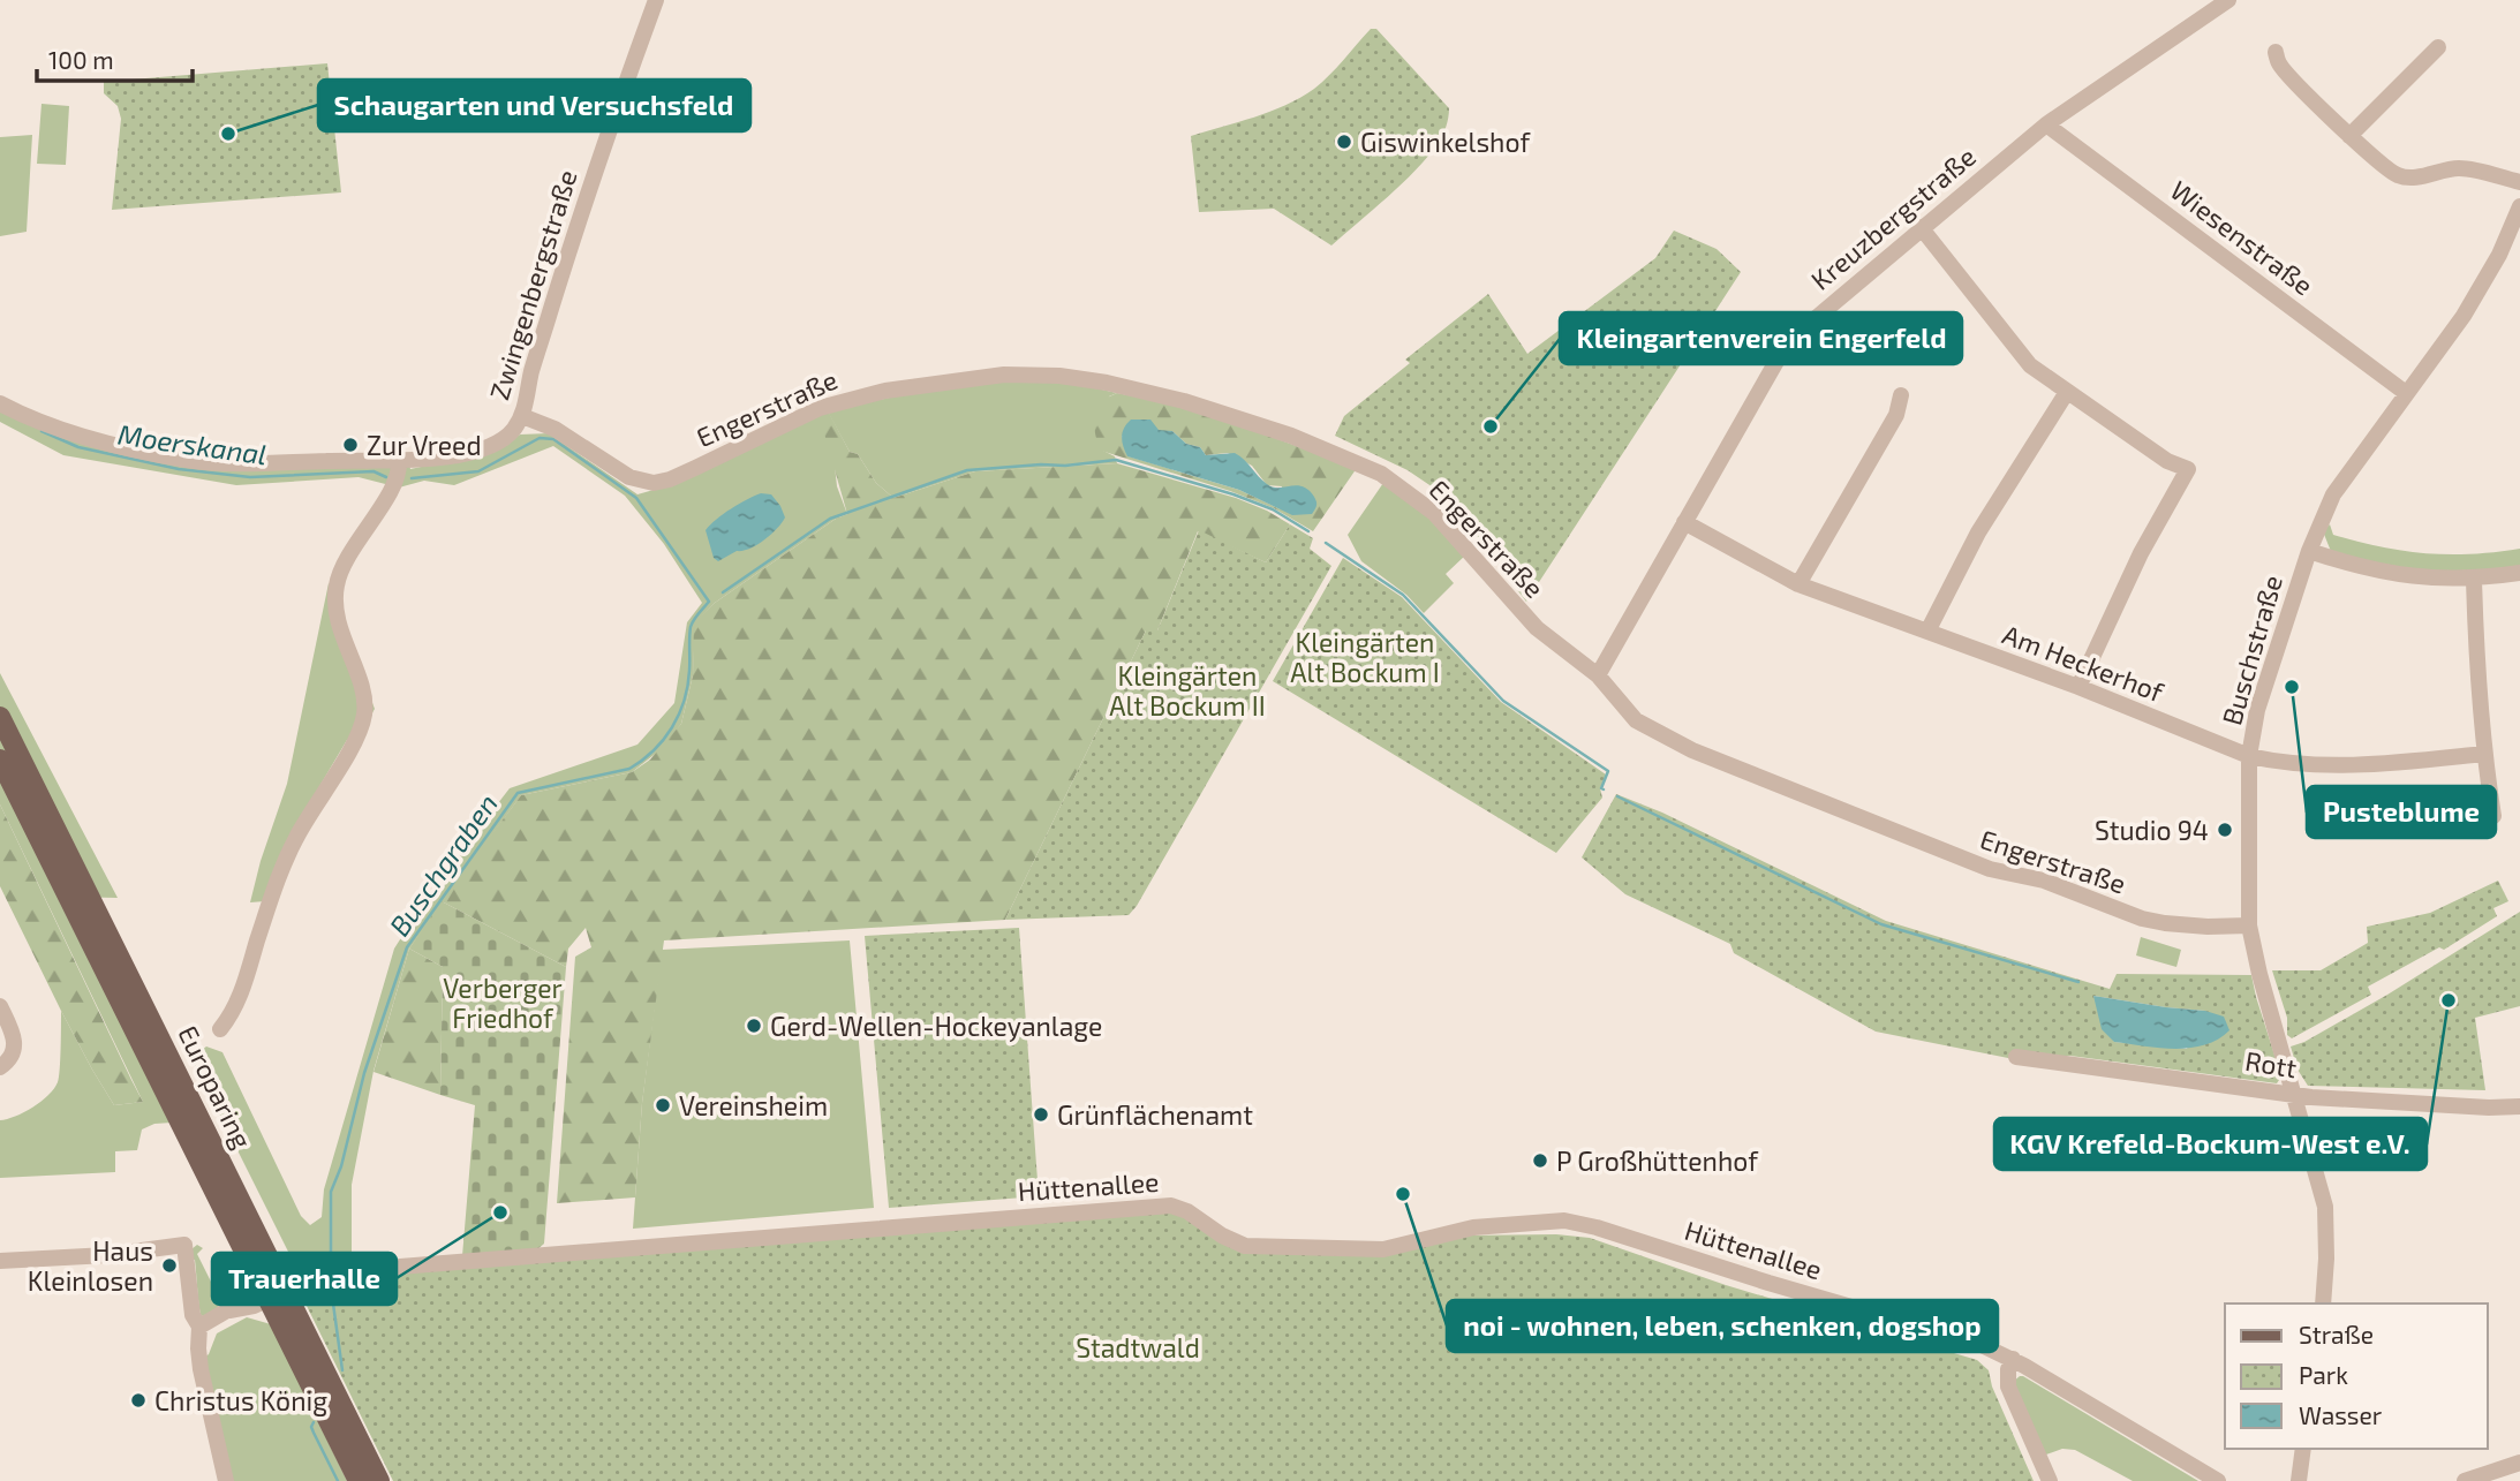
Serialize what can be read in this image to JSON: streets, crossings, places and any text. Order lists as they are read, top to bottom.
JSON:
{
  "streets": {
    "main road": ["Europaring"],
    "street": [
      "Kreuzbergstraße",
      "Wiesenstraße",
      "Zwingenbergstraße",
      "Engerstraße",
      "Buschstraße",
      "Am Heckerhof",
      "Rott",
      "Hüttenallee"
    ]
  },
  "crossings": [
    ["Kreuzbergstraße", "Wiesenstraße"],
    ["Kreuzbergstraße", "Engerstraße"],
    ["Kreuzbergstraße", "Am Heckerhof"],
    ["Wiesenstraße", "Buschstraße"],
    ["Zwingenbergstraße", "Engerstraße"],
    ["Engerstraße", "Buschstraße"],
    ["Buschstraße", "Am Heckerhof"],
    ["Buschstraße", "Rott"],
    ["Europaring", "Hüttenallee"]
  ],
  "water": ["Moerskanal", "Buschgraben"],
  "parks": [
    "Kleingärten Alt Bockum I",
    "Kleingärten Alt Bockum II",
    "Verberger Friedhof",
    "Stadtwald"
  ],
  "places": [
    "Schaugarten und Versuchsfeld",
    "Giswinkelshof",
    "Kleingartenverein Engerfeld",
    "Zur Vreed",
    "Pusteblume",
    "Studio 94",
    "KGV Krefeld-Bockum-West e.V.",
    "Gerd-Wellen-Hockeyanlage",
    "Vereinsheim",
    "Grünflächenamt",
    "P Großhüttenhof",
    "noi - wohnen, leben, schenken, dogshop",
    "Trauerhalle",
    "Haus Kleinlosen",
    "Christus König"
  ],
  "legend": ["Straße", "Park", "Wasser"],
  "scale_bar": "100 m"
}
